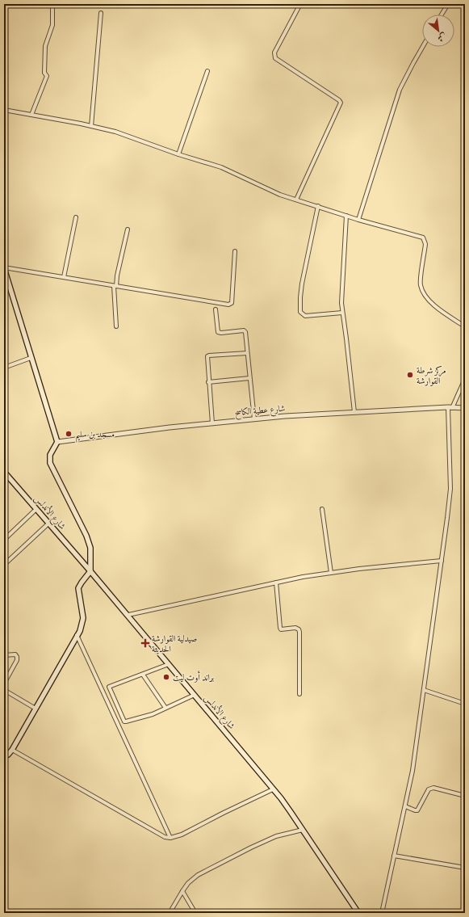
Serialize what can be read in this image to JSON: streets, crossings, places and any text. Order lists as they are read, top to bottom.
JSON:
{
  "streets": {
    "main road": ["شارع الأندلس"],
    "street": ["شارع عطية الكاسح"]
  },
  "places": {
    "other": ["مركز شرطة القوارشة", "مسجد بن سليم", "براند أوت ليت"],
    "health": ["صيدلية القوارشة الحديثة"]
  },
  "north": "bottom right"
}
